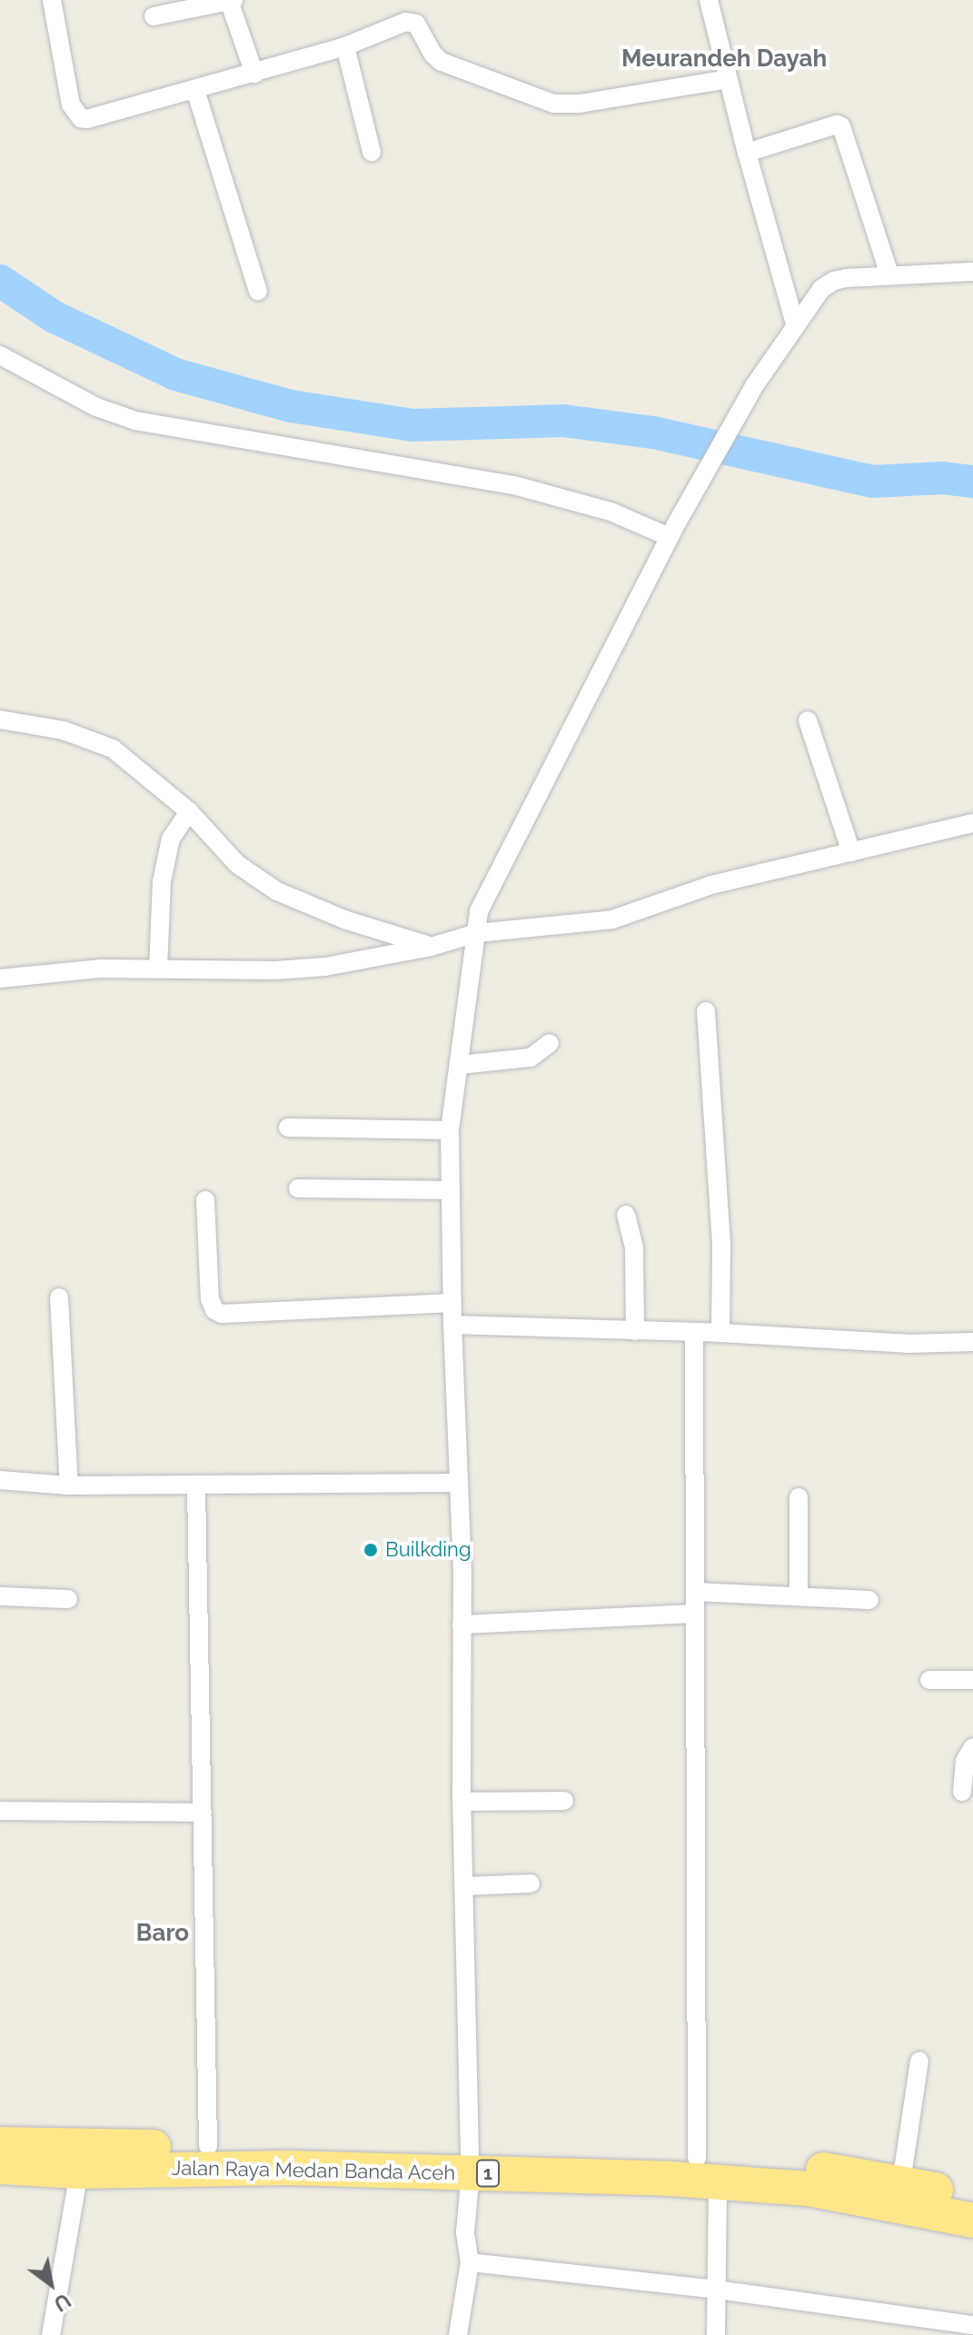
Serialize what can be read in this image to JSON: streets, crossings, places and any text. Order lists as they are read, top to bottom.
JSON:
{
  "streets": {
    "highway": ["Jalan Raya Medan Banda Aceh", "1"]
  },
  "districts": ["Meurandeh Dayah", "Baro"],
  "places": ["Builkding"],
  "north": "bottom right"
}
